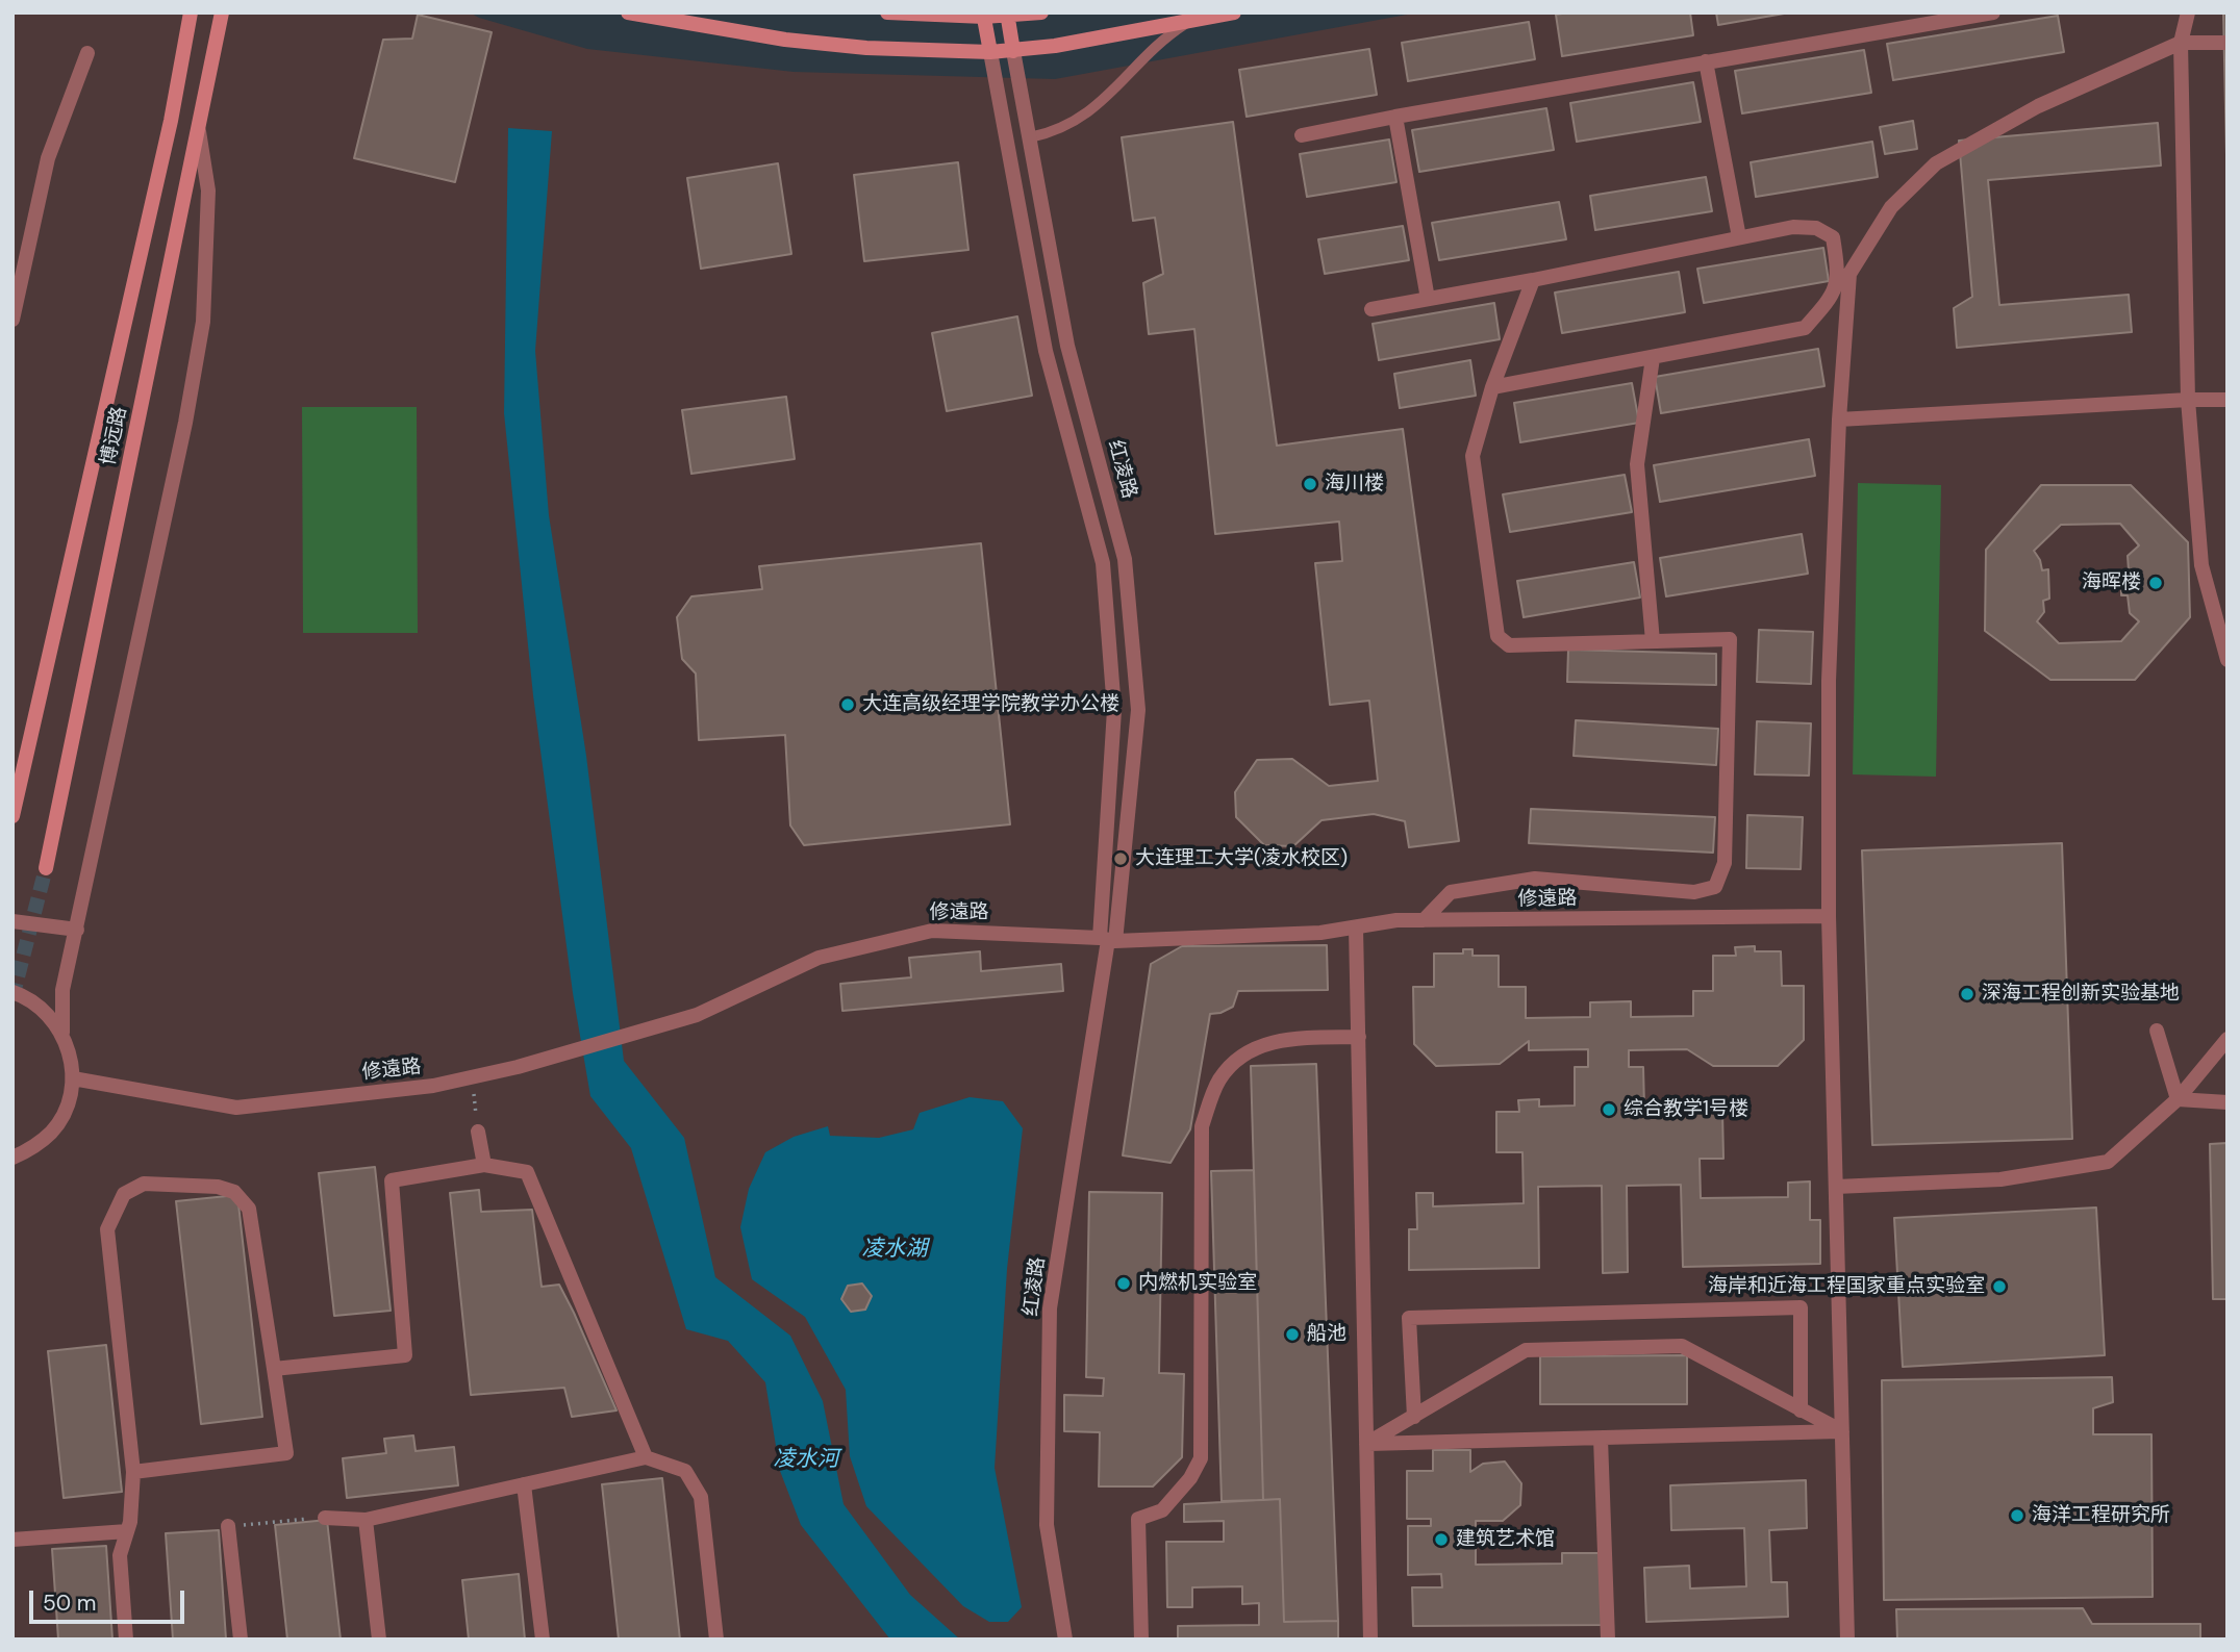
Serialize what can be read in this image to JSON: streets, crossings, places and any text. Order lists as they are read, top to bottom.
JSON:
{
  "streets": {
    "main road": ["博远路", "红凌路"],
    "street": ["修遠路"]
  },
  "crossings": [
    ["红凌路", "修遠路"]
  ],
  "water": ["凌水湖", "凌水河"],
  "places": [
    "海川楼",
    "海晖楼",
    "大连高级经理学院教学办公楼",
    "大连理工大学(凌水校区)",
    "深海工程创新实验基地",
    "综合教学1号楼",
    "内燃机实验室",
    "海岸和近海工程国家重点实验室",
    "船池",
    "海洋工程研究所",
    "建筑艺术馆"
  ],
  "scale_bar": "50 m"
}
